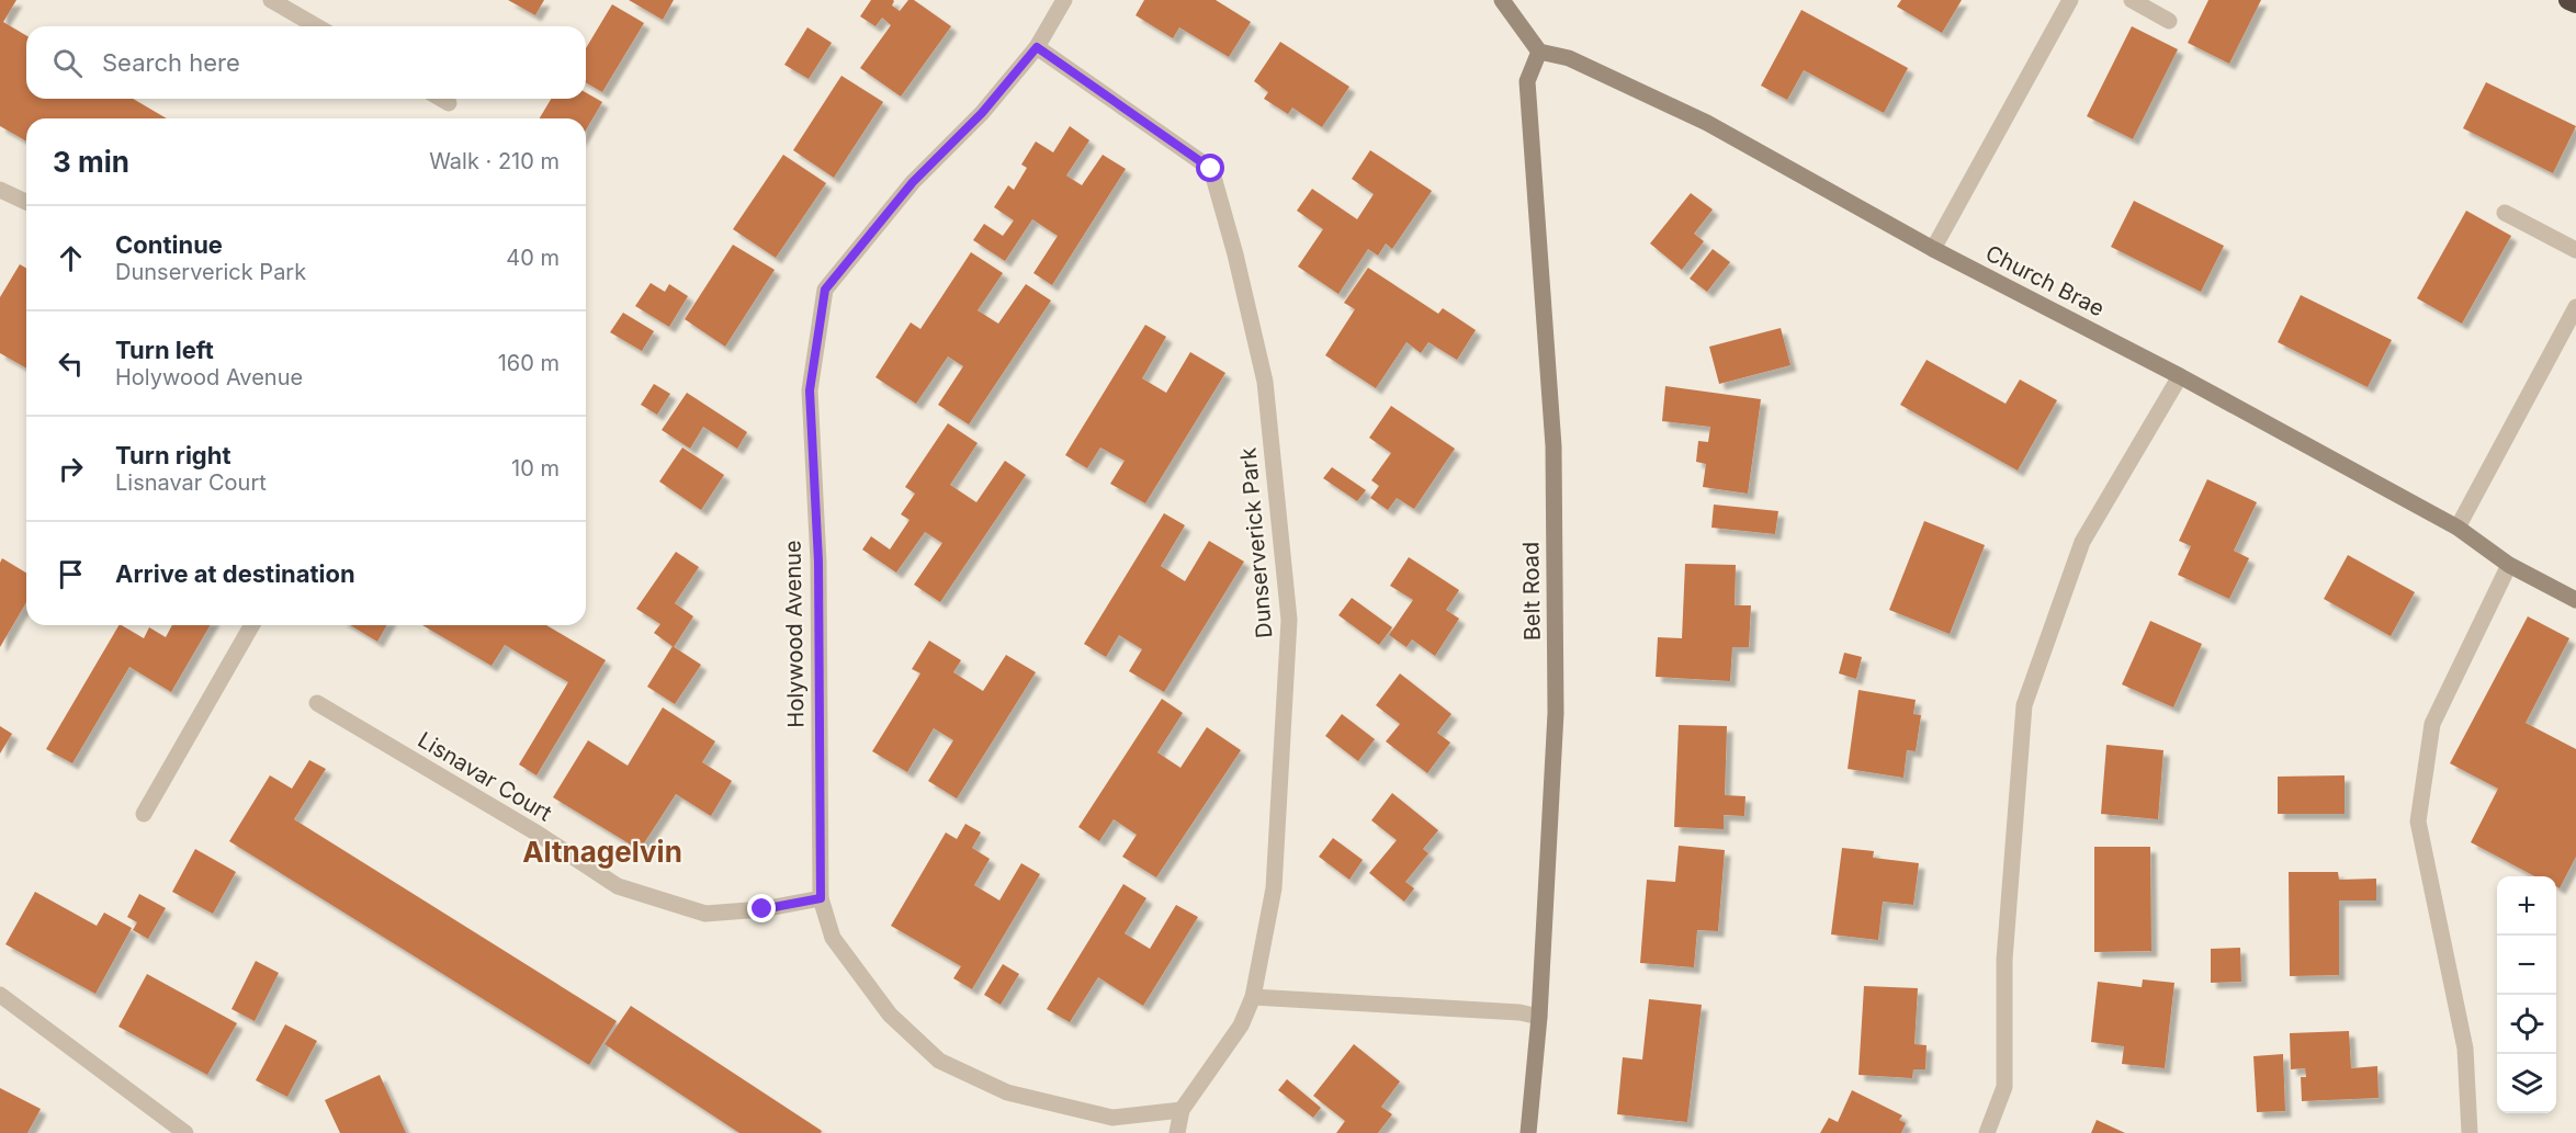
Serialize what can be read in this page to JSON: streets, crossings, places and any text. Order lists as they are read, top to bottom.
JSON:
{
  "streets": {
    "main road": ["Church Brae", "Belt Road"],
    "street": ["Dunserverick Park", "Holywood Avenue", "Lisnavar Court"]
  },
  "crossings": [
    ["Church Brae", "Belt Road"],
    ["Dunserverick Park", "Holywood Avenue"],
    ["Holywood Avenue", "Lisnavar Court"]
  ],
  "districts": ["Altnagelvin"],
  "page": {
    "search": "Search here",
    "heading": ["3 min", "Walk · 210 m"],
    "list": [
      ["Continue", "Dunserverick Park", "40 m"],
      ["Turn left", "Holywood Avenue", "160 m"],
      ["Turn right", "Lisnavar Court", "10 m"],
      "Arrive at destination"
    ],
    "map_buttons": ["+", "−"]
  }
}
